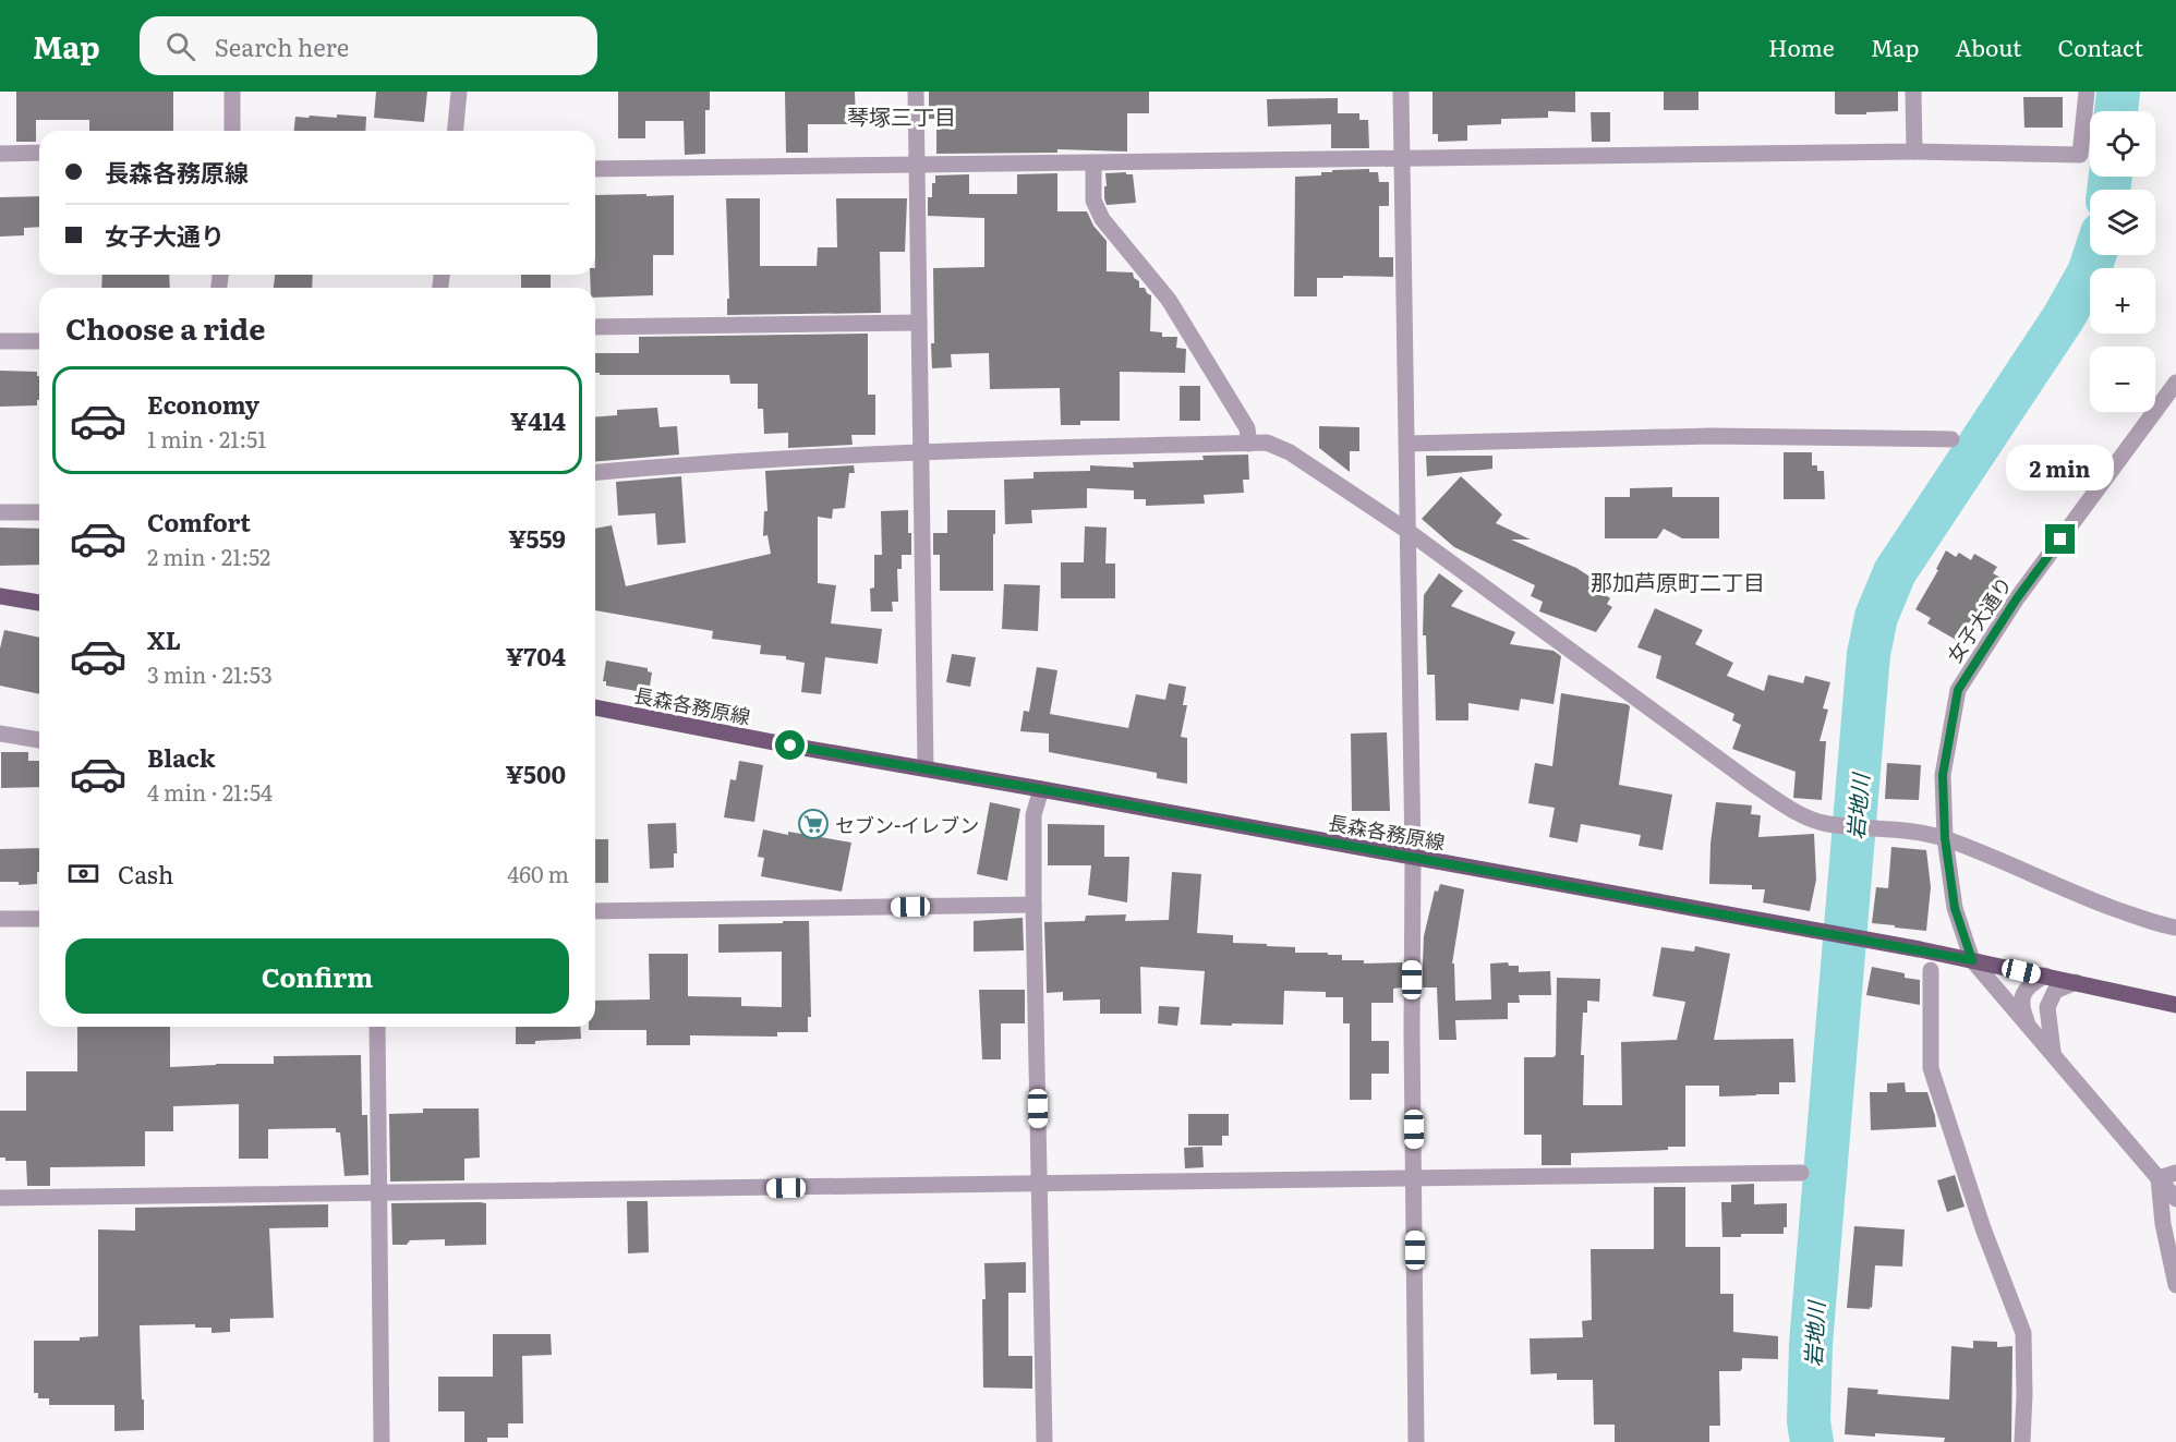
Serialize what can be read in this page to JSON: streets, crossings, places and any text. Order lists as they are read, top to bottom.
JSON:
{
  "streets": {
    "main road": ["長森各務原線"],
    "street": ["女子大通り"]
  },
  "crossings": [
    ["女子大通り", "長森各務原線"]
  ],
  "districts": ["琴塚三丁目", "那加芦原町二丁目"],
  "water": ["岩地川"],
  "places": {
    "supermarket": ["セブン-イレブン"]
  },
  "page": {
    "header": "Map",
    "search": "Search here",
    "nav": [
      "Home",
      "Map",
      "About",
      "Contact"
    ],
    "map_buttons": ["+", "−"],
    "banner": ["長森各務原線", "女子大通り"],
    "heading": "Choose a ride",
    "list": [
      {
        "name": "Economy",
        "note": "1 min · 21:51",
        "value": "¥414"
      },
      {
        "name": "Comfort",
        "note": "2 min · 21:52",
        "value": "¥559"
      },
      {
        "name": "XL",
        "note": "3 min · 21:53",
        "value": "¥704"
      },
      {
        "name": "Black",
        "note": "4 min · 21:54",
        "value": "¥500"
      }
    ],
    "bubble": "2 min",
    "pay": ["Cash", "460 m"],
    "buttons": "Confirm"
  }
}
